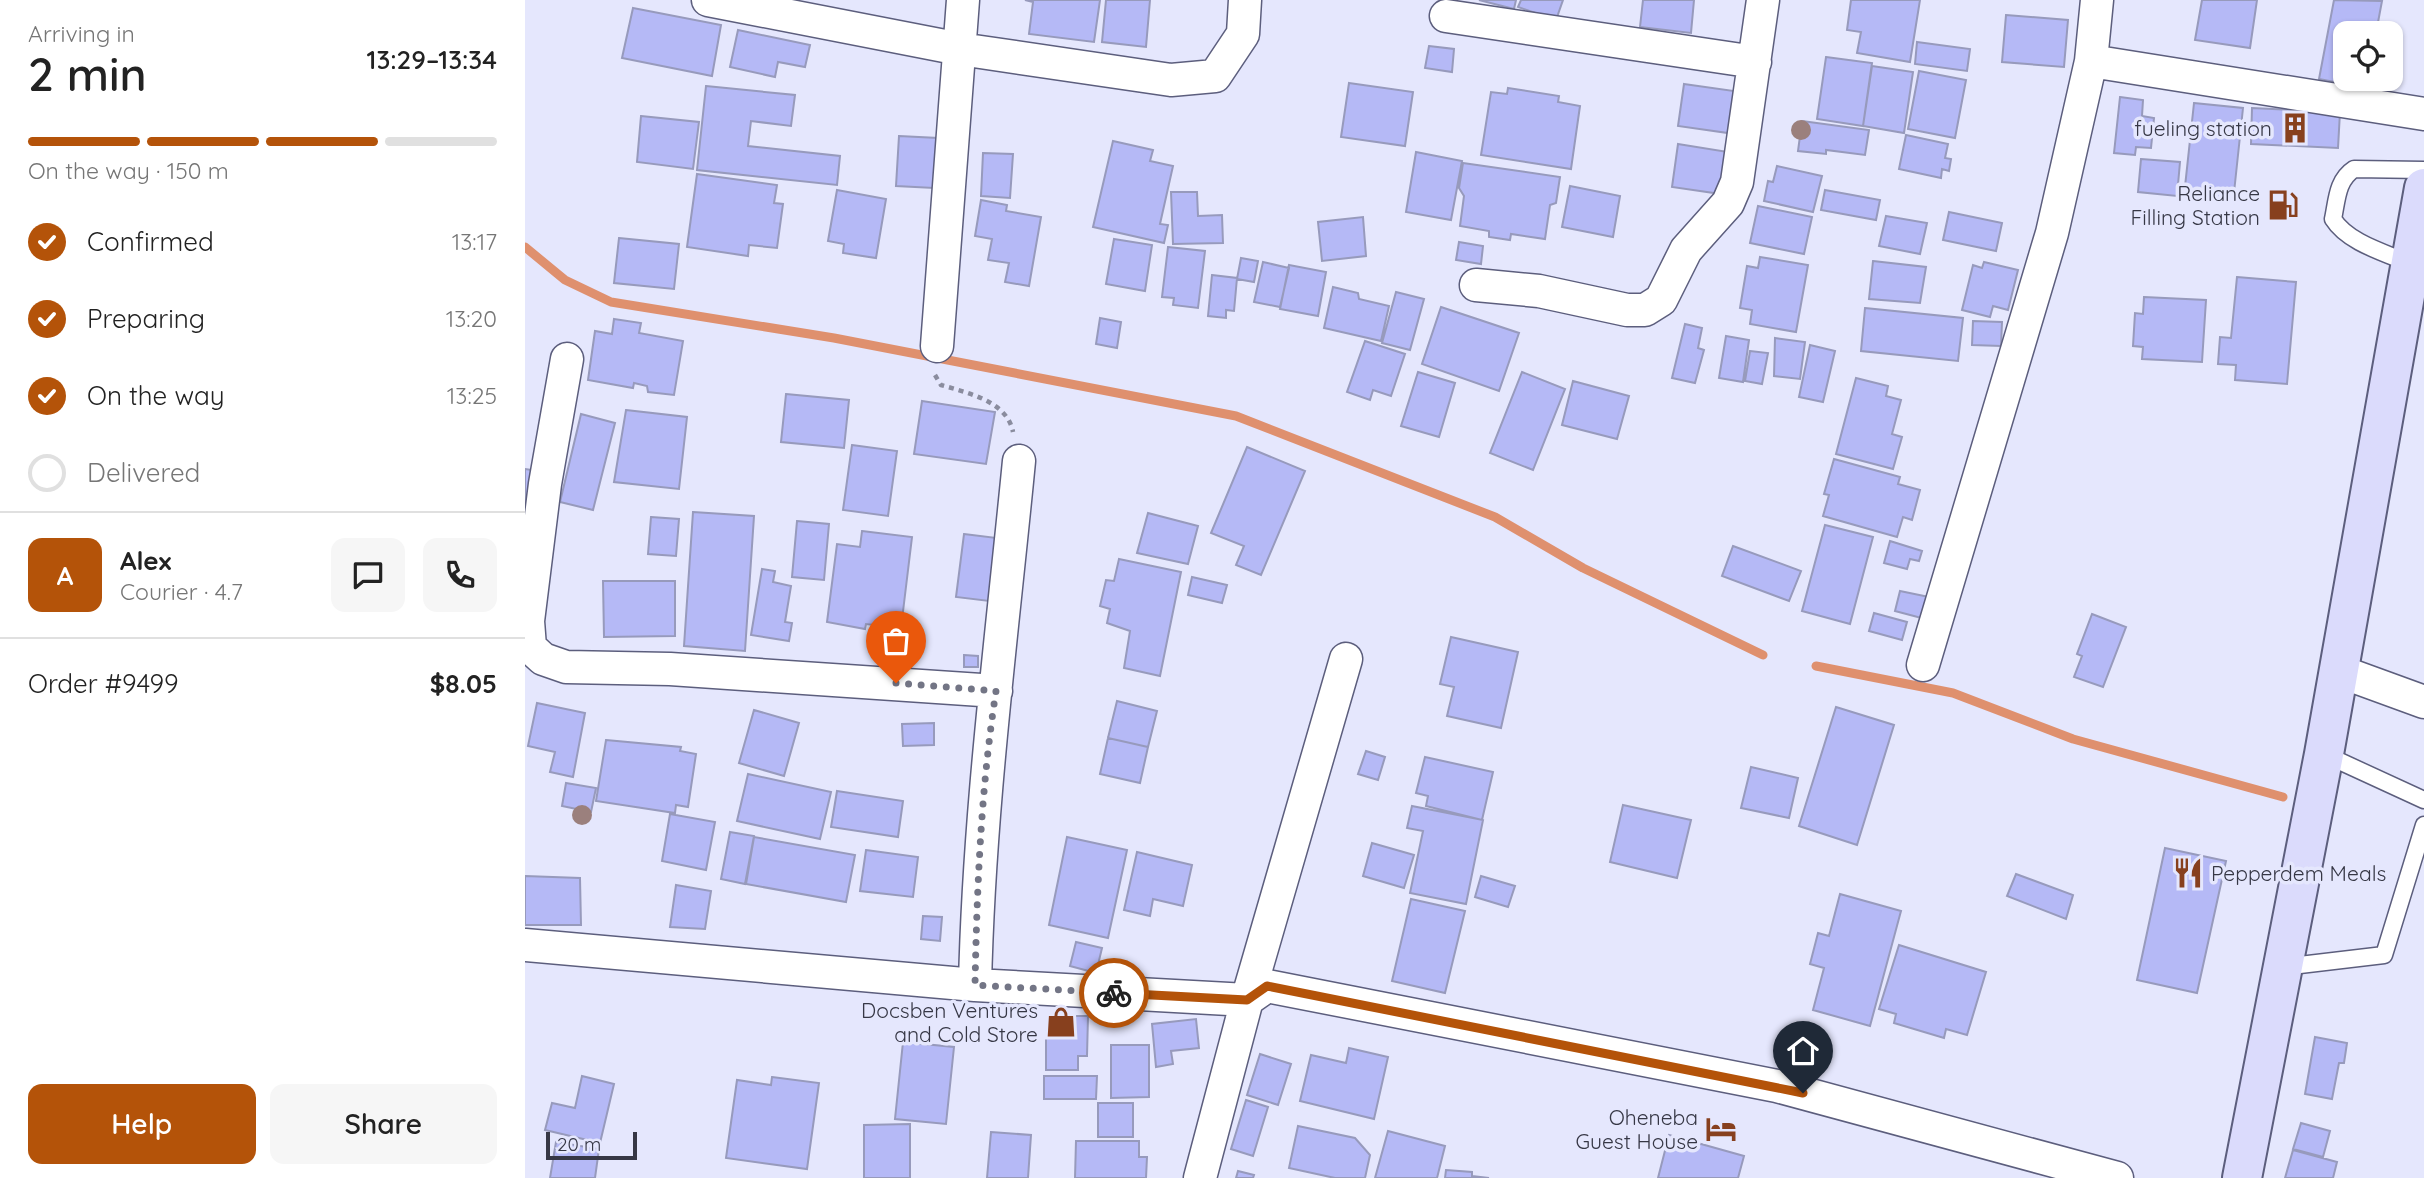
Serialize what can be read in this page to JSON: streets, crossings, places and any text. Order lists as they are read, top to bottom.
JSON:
{
  "places": {
    "building": ["fueling station"],
    "fuel station": ["Reliance Filling Station"],
    "restaurant": ["Pepperdem Meals"],
    "shop": ["Docsben Ventures and Cold Store"],
    "hotel": ["Oheneba Guest House"]
  },
  "scale_bar": "20 m",
  "page": {
    "heading": ["2 min", "Arriving in", "13:29–13:34"],
    "panel": [
      "Alex",
      "Courier · 4.7",
      "Order #9499",
      "$8.05"
    ],
    "bar": "On the way · 150 m",
    "list": [
      ["Confirmed", "13:17"],
      ["Preparing", "13:20"],
      ["On the way", "13:25"],
      "Delivered"
    ],
    "round": "A",
    "buttons": ["Help", "Share"],
    "scale": "20 m"
  }
}
